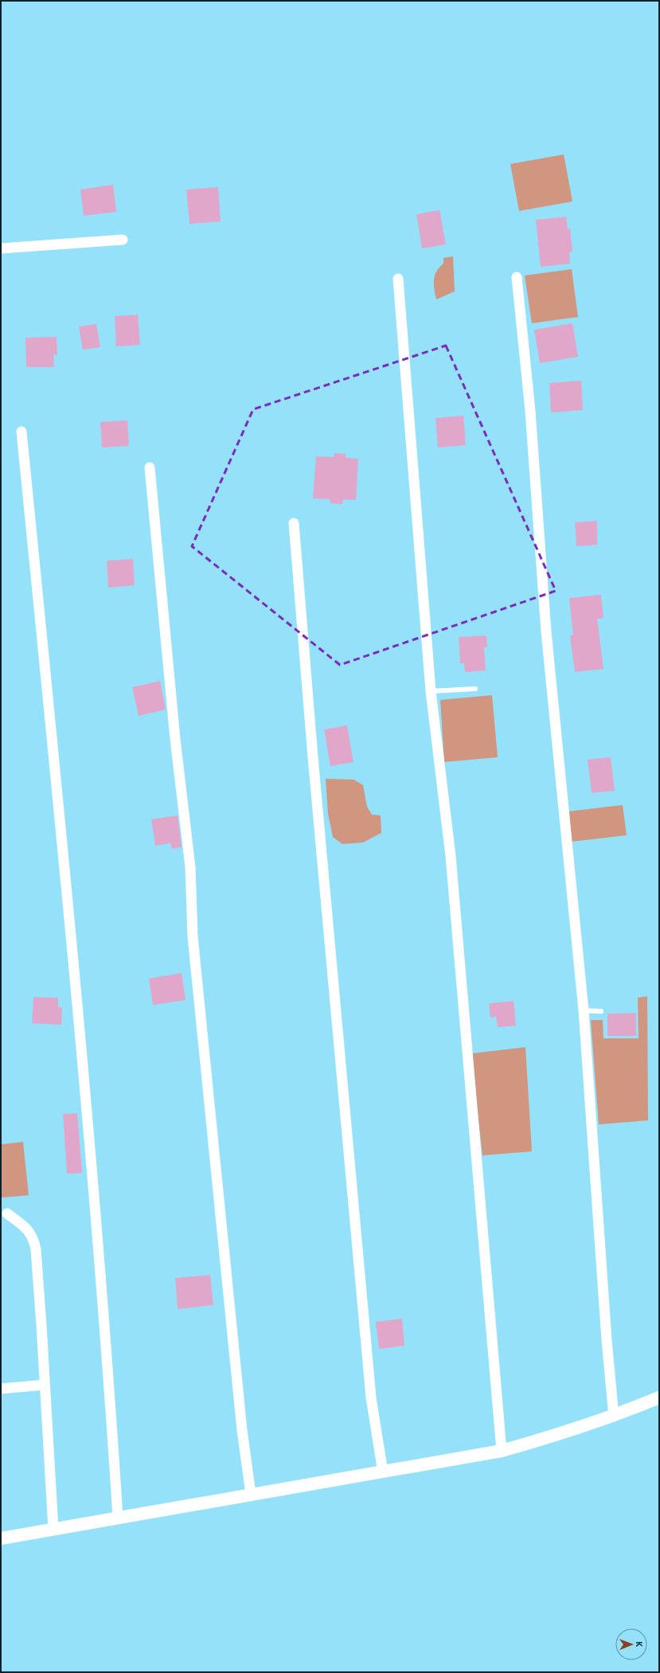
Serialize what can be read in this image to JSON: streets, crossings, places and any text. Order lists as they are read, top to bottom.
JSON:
{
  "north": "right"
}
